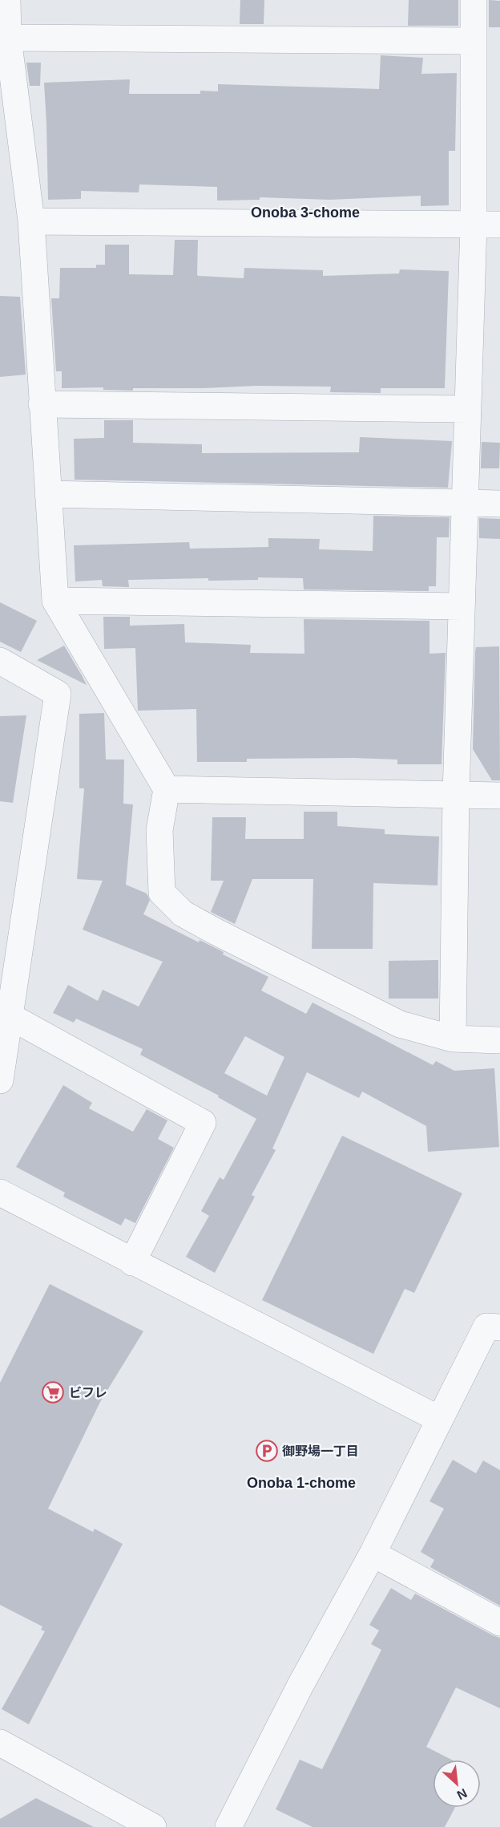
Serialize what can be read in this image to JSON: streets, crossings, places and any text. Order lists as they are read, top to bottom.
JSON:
{
  "districts": ["Onoba 3-chome", "Onoba 1-chome"],
  "places": {
    "supermarket": ["ビフレ"],
    "parking": ["御野場一丁目"]
  },
  "north": "bottom right"
}
